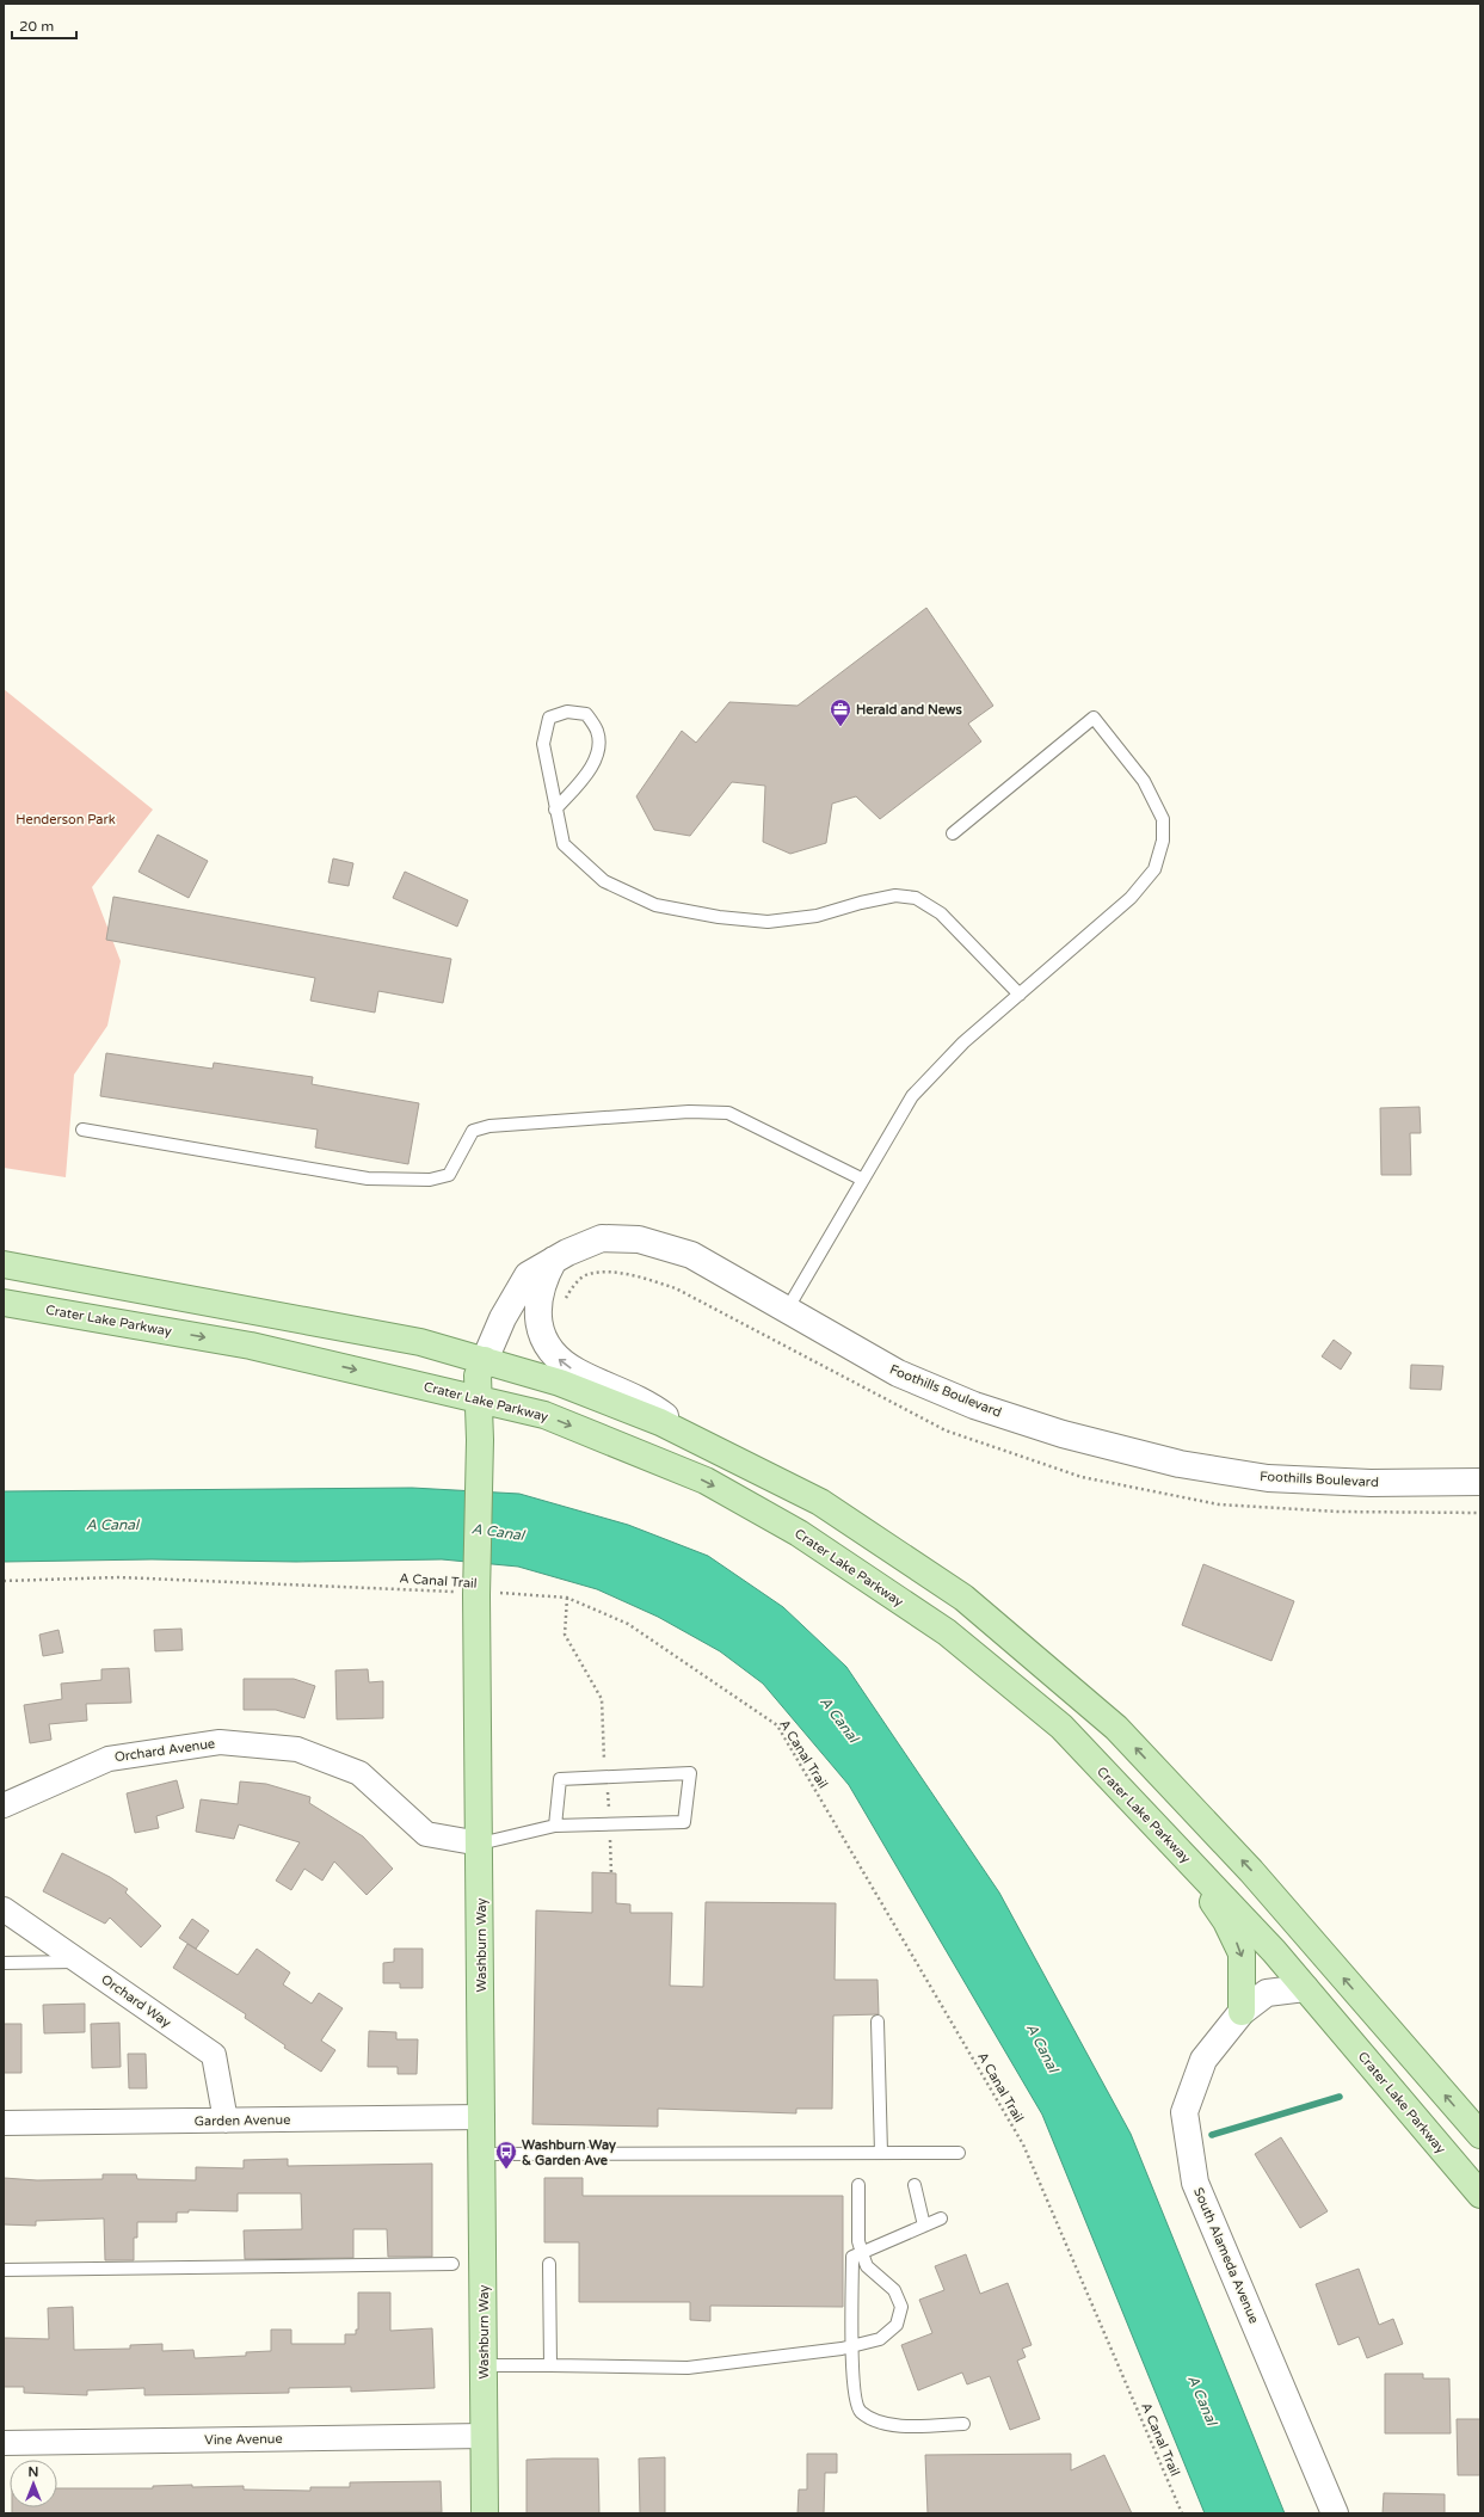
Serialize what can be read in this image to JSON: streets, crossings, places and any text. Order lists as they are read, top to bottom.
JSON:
{
  "streets": {
    "main road": [
      "Crater Lake Parkway",
      "Foothills Boulevard",
      "Washburn Way",
      "South Alameda Avenue"
    ],
    "street": [
      "Orchard Avenue",
      "Orchard Way",
      "Garden Avenue",
      "Vine Avenue"
    ],
    "path": ["A Canal Trail"]
  },
  "crossings": [
    ["Crater Lake Parkway", "Foothills Boulevard"],
    ["Crater Lake Parkway", "Washburn Way"],
    ["Crater Lake Parkway", "South Alameda Avenue"],
    ["Foothills Boulevard", "Washburn Way"],
    ["A Canal Trail", "Washburn Way"],
    ["Orchard Avenue", "Washburn Way"],
    ["Washburn Way", "Garden Avenue"],
    ["Washburn Way", "Vine Avenue"],
    ["Orchard Way", "Garden Avenue"]
  ],
  "water": ["A Canal"],
  "parks": ["Henderson Park"],
  "places": {
    "office": ["Herald and News"],
    "bus stop": ["Washburn Way & Garden Ave"]
  },
  "scale_bar": "20 m",
  "north": "top"
}
